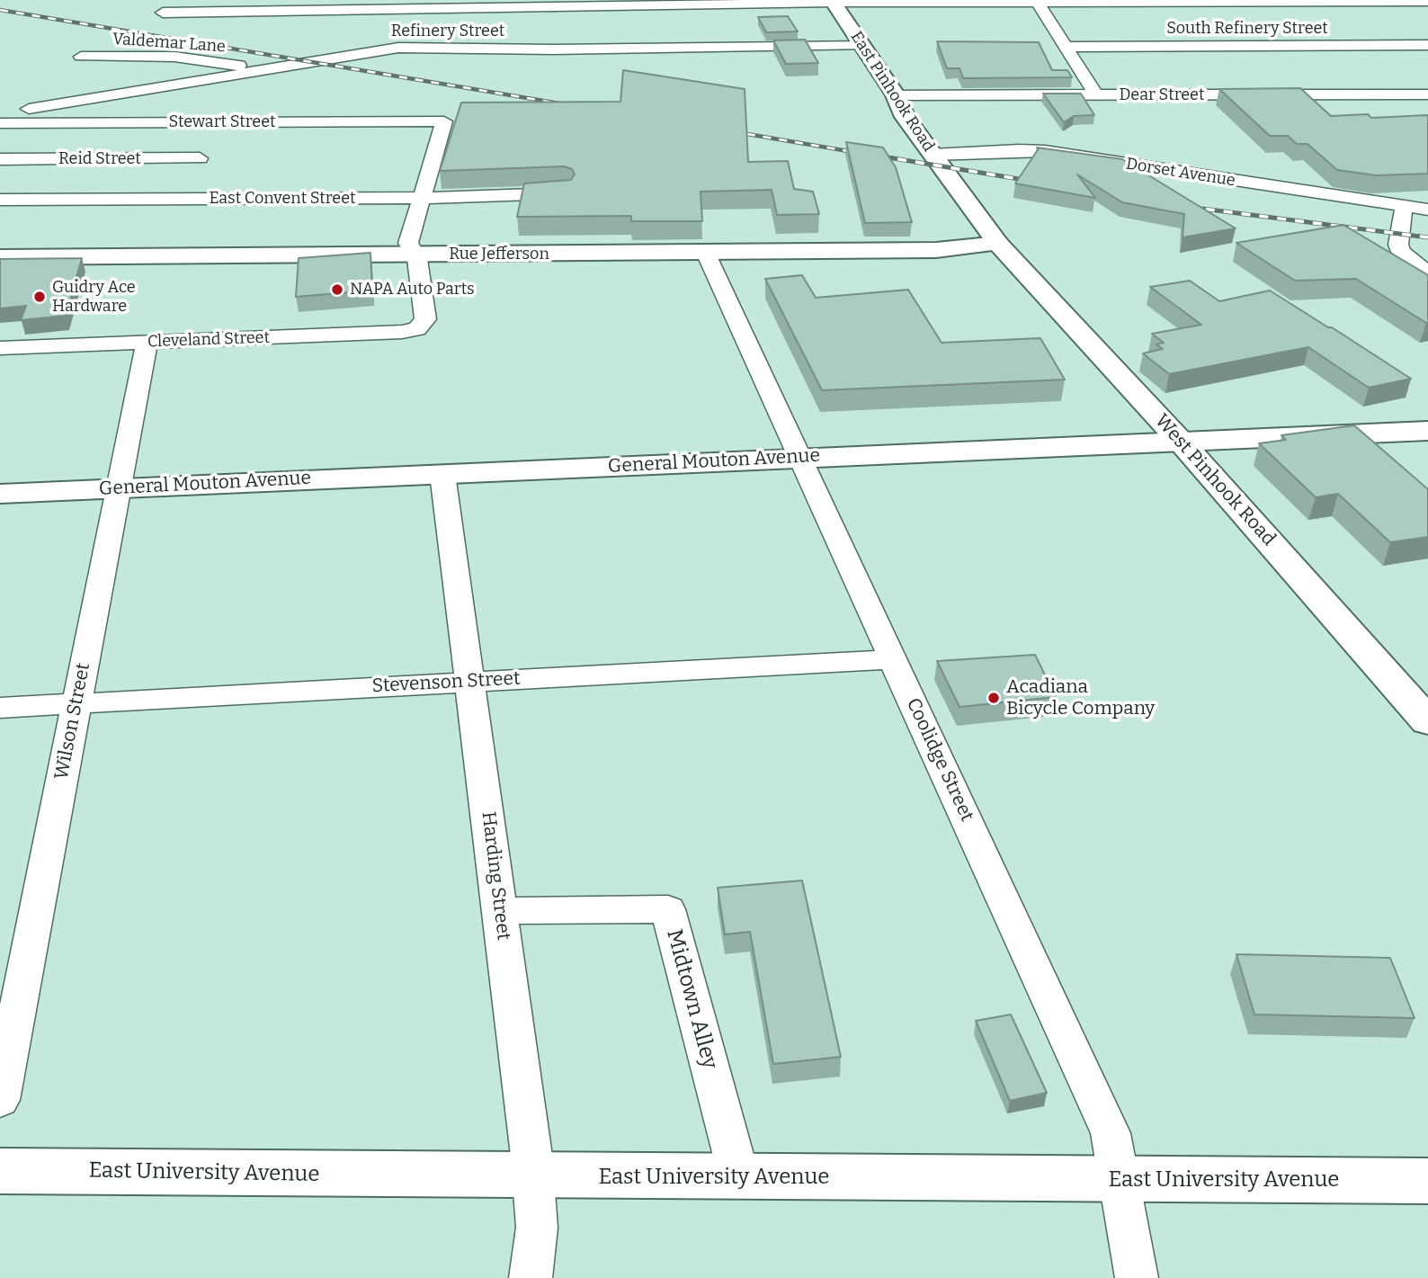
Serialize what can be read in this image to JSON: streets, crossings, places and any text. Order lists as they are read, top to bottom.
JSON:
{
  "streets": {
    "main road": [
      "East Pinhook Road",
      "Rue Jefferson",
      "General Mouton Avenue",
      "West Pinhook Road",
      "East University Avenue"
    ],
    "street": [
      "South Refinery Street",
      "Refinery Street",
      "Valdemar Lane",
      "Dear Street",
      "Stewart Street",
      "Reid Street",
      "Dorset Avenue",
      "East Convent Street",
      "Cleveland Street",
      "Stevenson Street",
      "Wilson Street",
      "Coolidge Street",
      "Harding Street",
      "Midtown Alley"
    ]
  },
  "crossings": [
    ["Refinery Street", "Valdemar Lane"],
    ["Refinery Street", "East Pinhook Road"],
    ["East Pinhook Road", "Dear Street"],
    ["East Pinhook Road", "Dorset Avenue"],
    ["East Pinhook Road", "Rue Jefferson"],
    ["East Pinhook Road", "West Pinhook Road"],
    ["Stewart Street", "East Convent Street"],
    ["Rue Jefferson", "Cleveland Street"],
    ["Rue Jefferson", "West Pinhook Road"],
    ["Rue Jefferson", "Coolidge Street"],
    ["Cleveland Street", "Wilson Street"],
    ["General Mouton Avenue", "West Pinhook Road"],
    ["General Mouton Avenue", "Wilson Street"],
    ["General Mouton Avenue", "Coolidge Street"],
    ["General Mouton Avenue", "Harding Street"],
    ["Stevenson Street", "Wilson Street"],
    ["Stevenson Street", "Coolidge Street"],
    ["Stevenson Street", "Harding Street"],
    ["Coolidge Street", "East University Avenue"],
    ["Harding Street", "Midtown Alley"],
    ["Harding Street", "East University Avenue"],
    ["Midtown Alley", "East University Avenue"]
  ],
  "places": ["NAPA Auto Parts", "Guidry Ace Hardware", "Acadiana Bicycle Company"]
}
